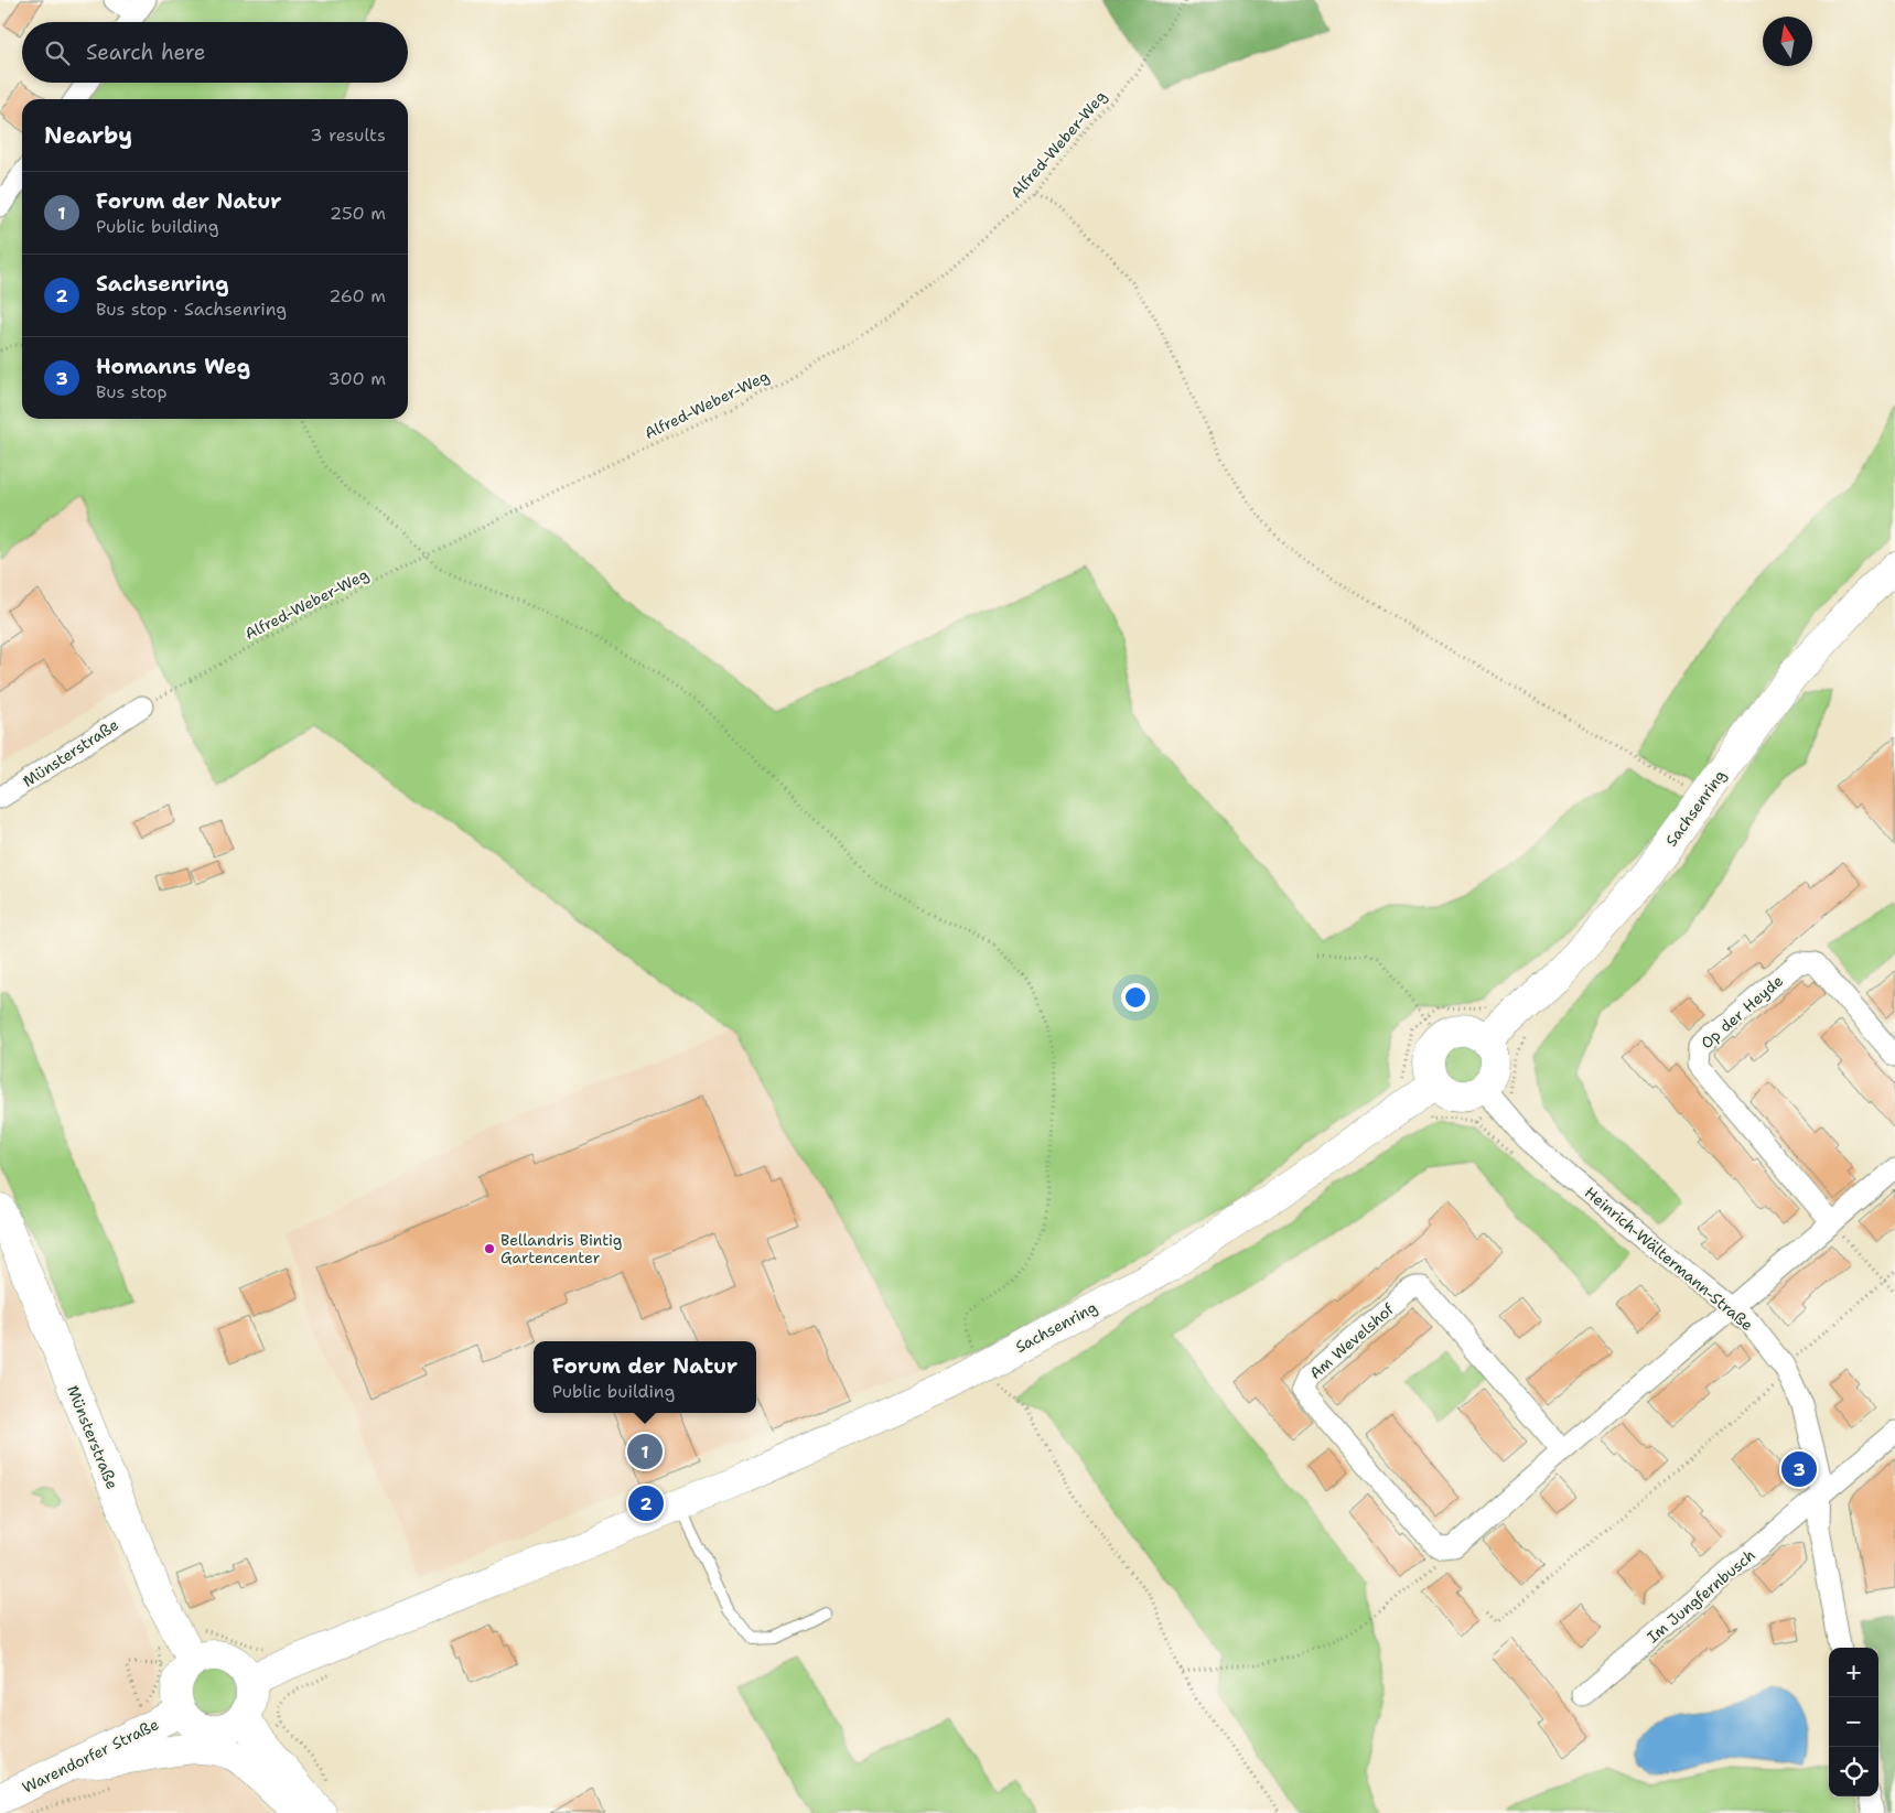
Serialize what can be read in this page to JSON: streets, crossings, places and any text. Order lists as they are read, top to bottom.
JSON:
{
  "streets": {
    "street": [
      "Münsterstraße",
      "Sachsenring",
      "Op der Heyde",
      "Heinrich-Wältermann-Straße",
      "Am Wevelshof",
      "Im Jungfernbusch",
      "Warendorfer Straße"
    ],
    "path": ["Alfred-Weber-Weg"]
  },
  "crossings": [
    ["Alfred-Weber-Weg", "Münsterstraße"],
    ["Münsterstraße", "Sachsenring"],
    ["Münsterstraße", "Warendorfer Straße"],
    ["Sachsenring", "Warendorfer Straße"],
    ["Heinrich-Wältermann-Straße", "Am Wevelshof"],
    ["Heinrich-Wältermann-Straße", "Im Jungfernbusch"]
  ],
  "places": ["Bellandris Bintig Gartencenter"],
  "north": "top",
  "page": {
    "search": "Search here",
    "heading": ["Nearby", "3 results"],
    "list": [
      {
        "mark": "1",
        "name": "Forum der Natur",
        "note": "Public building",
        "value": "250 m"
      },
      {
        "mark": "2",
        "name": "Sachsenring",
        "note": "Bus stop · Sachsenring",
        "value": "260 m"
      },
      {
        "mark": "3",
        "name": "Homanns Weg",
        "note": "Bus stop",
        "value": "300 m"
      }
    ],
    "popup": ["Forum der Natur", "Public building"],
    "pins": ["1", "3", "2"],
    "map_buttons": ["+", "−"]
  }
}
